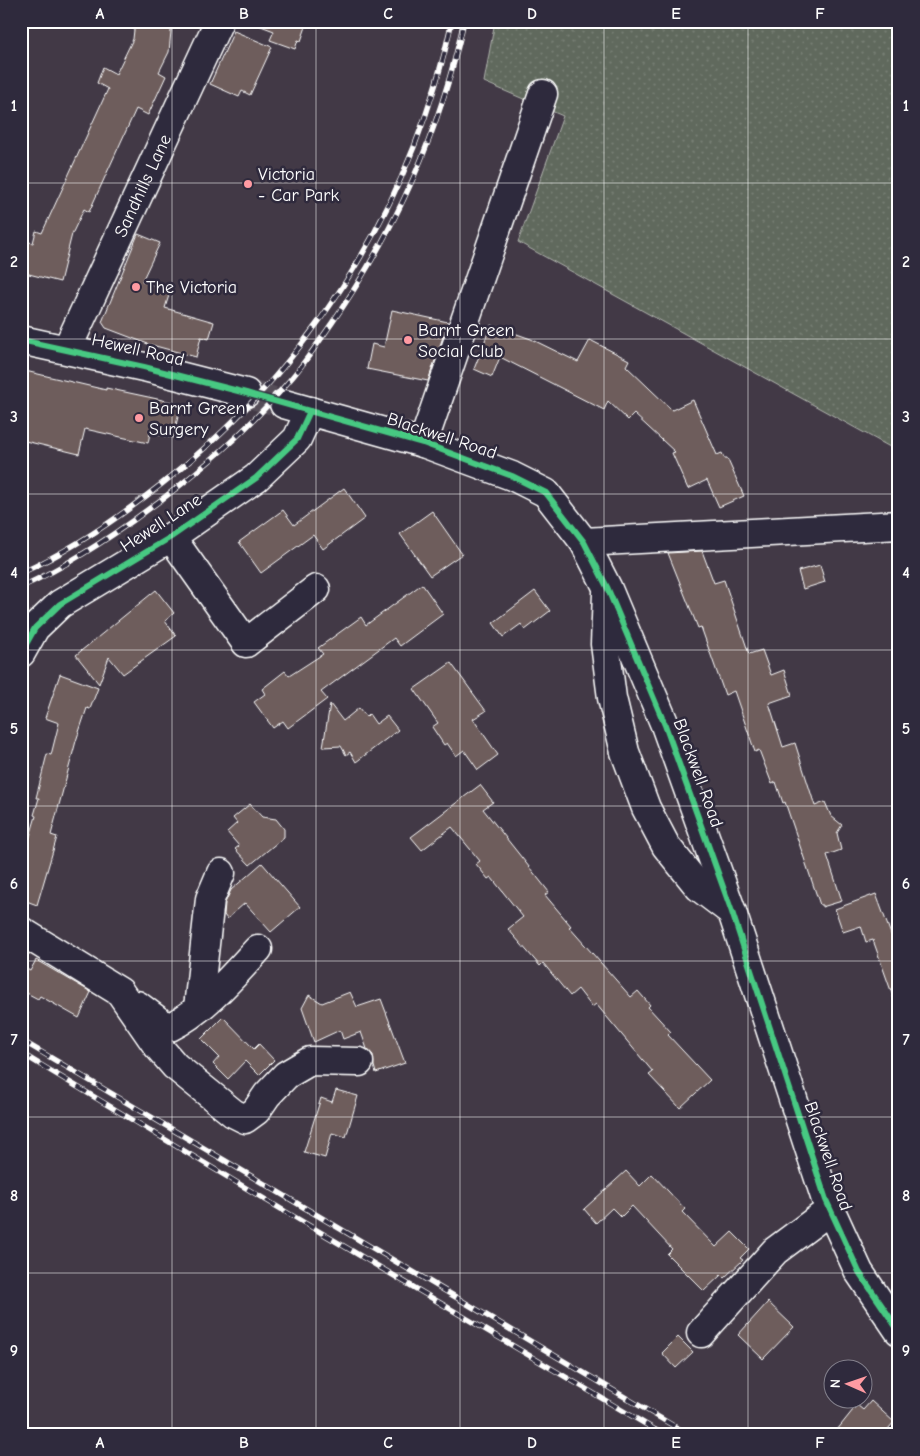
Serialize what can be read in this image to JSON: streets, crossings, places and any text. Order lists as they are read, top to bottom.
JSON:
{
  "streets": {
    "street": [
      "Sandhills Lane",
      "Hewell Road",
      "Blackwell Road",
      "Hewell Lane"
    ]
  },
  "crossings": [
    ["Sandhills Lane", "Hewell Road"],
    ["Blackwell Road", "Hewell Lane"]
  ],
  "places": [
    "Victoria - Car Park",
    "The Victoria",
    "Barnt Green Social Club",
    "Barnt Green Surgery"
  ],
  "north": "left",
  "grid": {
    "columns": [
      "A",
      "B",
      "C",
      "D",
      "E",
      "F"
    ],
    "rows": [
      "1",
      "2",
      "3",
      "4",
      "5",
      "6",
      "7",
      "8",
      "9"
    ]
  }
}
